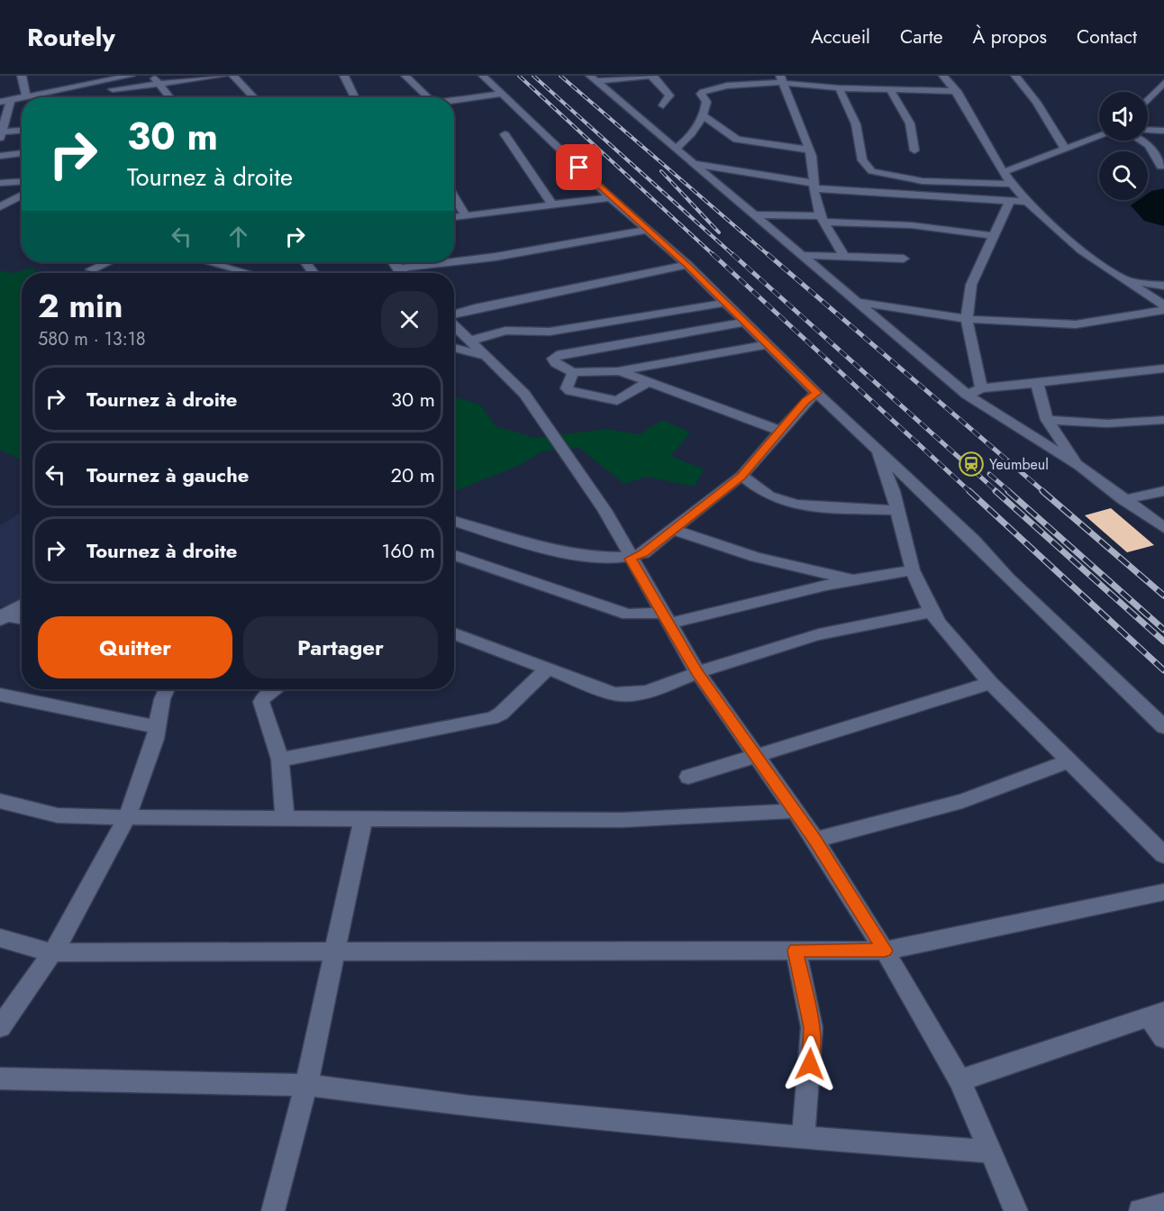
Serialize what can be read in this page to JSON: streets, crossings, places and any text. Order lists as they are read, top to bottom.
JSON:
{
  "places": {
    "station": ["Yeumbeul"]
  },
  "page": {
    "header": "Routely",
    "nav": [
      "Accueil",
      "Carte",
      "À propos",
      "Contact"
    ],
    "turn": ["30 m", "Tournez à droite"],
    "heading": ["2 min", "580 m · 13:18"],
    "list": [
      {
        "name": "Tournez à droite",
        "value": "30 m"
      },
      {
        "name": "Tournez à gauche",
        "value": "20 m"
      },
      {
        "name": "Tournez à droite",
        "value": "160 m"
      }
    ],
    "buttons": ["Quitter", "Partager"]
  }
}
